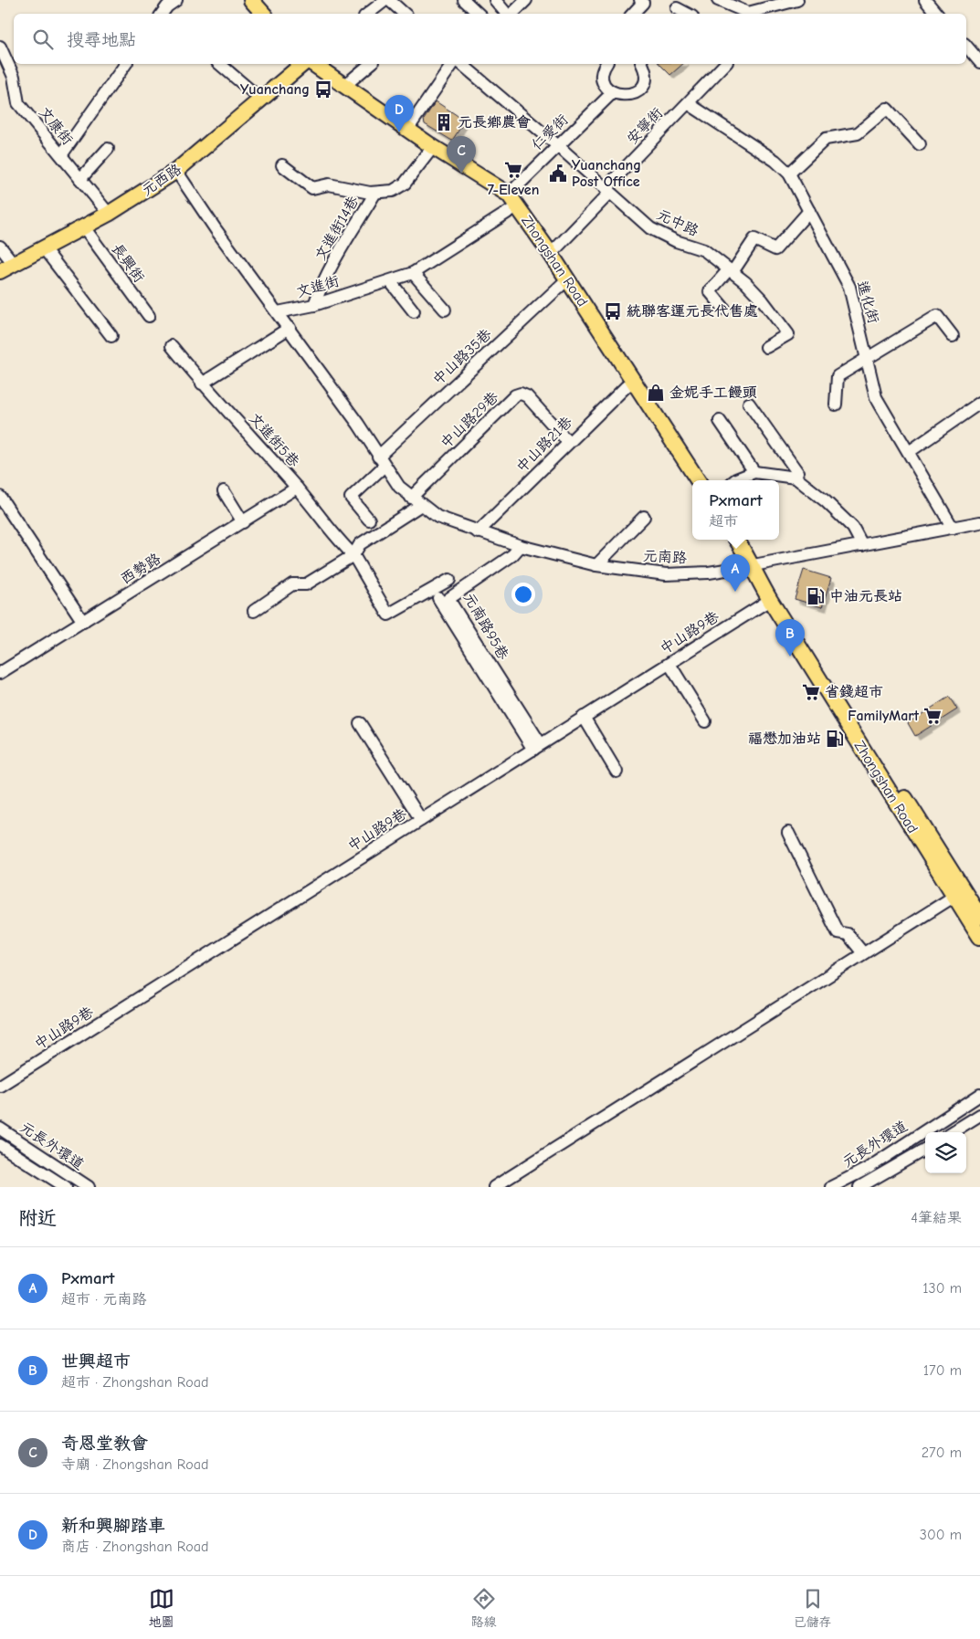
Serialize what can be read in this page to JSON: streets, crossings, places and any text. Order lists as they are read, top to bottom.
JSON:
{
  "streets": {
    "main road": ["元西路", "Zhongshan Road"],
    "street": [
      "文康街",
      "安寧街",
      "仁愛街",
      "元中路",
      "文進街14巷",
      "長興街",
      "文進街",
      "進化街",
      "中山路35巷",
      "中山路29巷",
      "文進街5巷",
      "中山路21巷",
      "元南路",
      "西勢路",
      "元南路95巷",
      "中山路9巷",
      "元長外環道"
    ]
  },
  "crossings": [
    ["文康街", "元西路"],
    ["安寧街", "元中路"],
    ["安寧街", "Zhongshan Road"],
    ["安寧街", "進化街"],
    ["仁愛街", "元中路"],
    ["仁愛街", "Zhongshan Road"],
    ["元西路", "長興街"],
    ["文進街14巷", "文進街"],
    ["Zhongshan Road", "文進街"],
    ["Zhongshan Road", "中山路35巷"],
    ["Zhongshan Road", "中山路21巷"],
    ["Zhongshan Road", "元南路"],
    ["Zhongshan Road", "中山路9巷"],
    ["進化街", "元南路"],
    ["中山路35巷", "元南路"],
    ["中山路29巷", "中山路21巷"],
    ["中山路29巷", "元南路"],
    ["文進街5巷", "西勢路"],
    ["中山路21巷", "元南路"],
    ["元南路", "元南路95巷"],
    ["元南路95巷", "中山路9巷"]
  ],
  "places": {
    "bus stop": ["Yuanchang", "統聯客運元長代售處"],
    "building": ["元長鄉農會"],
    "supermarket": ["7-Eleven", "省錢超市", "FamilyMart"],
    "public building": ["Yuanchang Post Office"],
    "shop": ["金妮手工饅頭"],
    "fuel station": ["中油元長站", "福懋加油站"]
  },
  "page": {
    "search": "搜尋地點",
    "pins": [
      "D",
      "C",
      "A",
      "B"
    ],
    "popup": ["Pxmart", "超市"],
    "heading": ["附近", "4筆結果"],
    "list": [
      {
        "mark": "A",
        "name": "Pxmart",
        "note": "超市 · 元南路",
        "value": "130 m"
      },
      {
        "mark": "B",
        "name": "世興超市",
        "note": "超市 · Zhongshan Road",
        "value": "170 m"
      },
      {
        "mark": "C",
        "name": "奇恩堂教會",
        "note": "寺廟 · Zhongshan Road",
        "value": "270 m"
      },
      {
        "mark": "D",
        "name": "新和興腳踏車",
        "note": "商店 · Zhongshan Road",
        "value": "300 m"
      }
    ],
    "nav": ["地圖", "路線", "已儲存"]
  }
}
